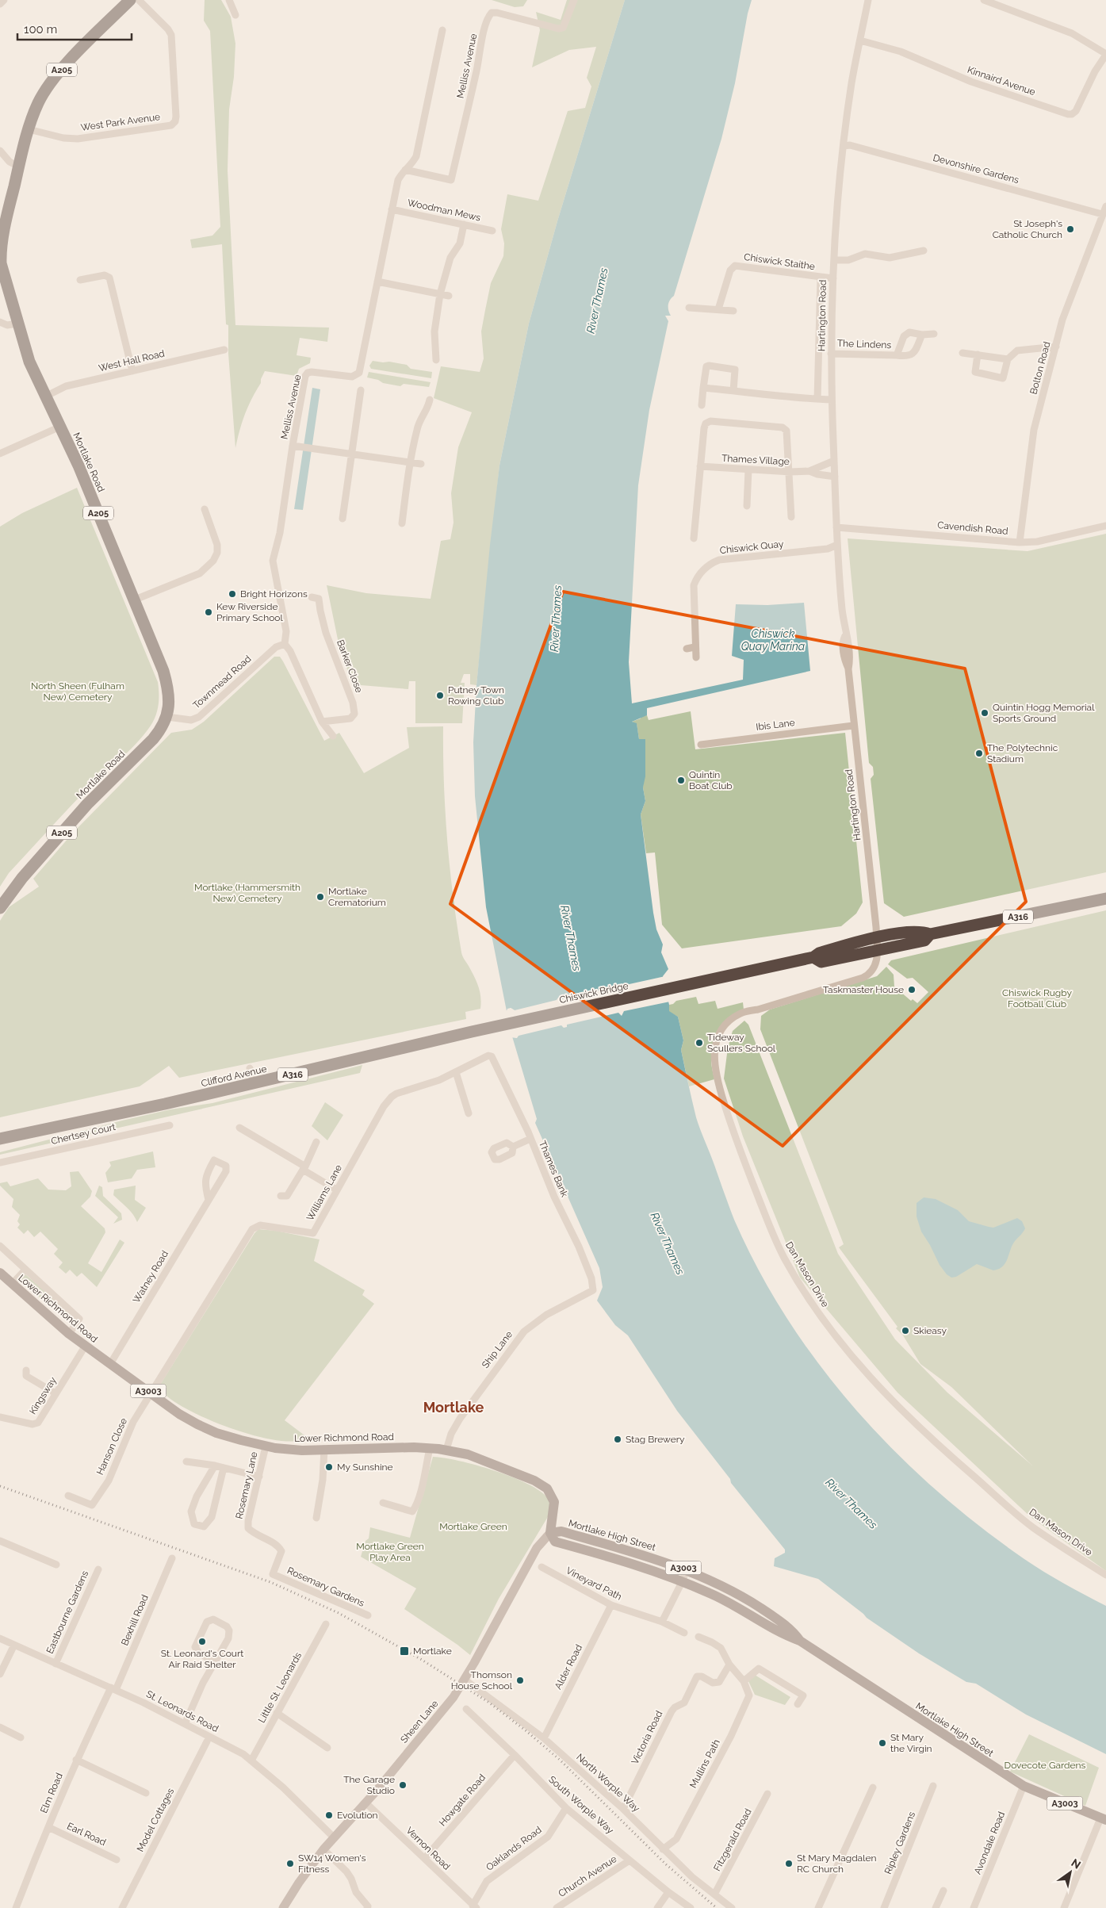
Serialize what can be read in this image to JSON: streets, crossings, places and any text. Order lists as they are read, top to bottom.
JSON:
{
  "streets": {
    "highway": [
      "A205",
      "Mortlake Road",
      "A316",
      "Chiswick Bridge",
      "Clifford Avenue"
    ],
    "main road": [
      "Lower Richmond Road",
      "A3003",
      "Mortlake High Street",
      "Sheen Lane"
    ],
    "street": [
      "Melliss Avenue",
      "Kinnaird Avenue",
      "West Park Avenue",
      "Devonshire Gardens",
      "Woodman Mews",
      "Chiswick Staithe",
      "Hartington Road",
      "The Lindens",
      "West Hall Road",
      "Bolton Road",
      "Thames Village",
      "Cavendish Road",
      "Chiswick Quay",
      "Barker Close",
      "Townmead Road",
      "Ibis Lane",
      "Chertsey Court",
      "Thames Bank",
      "Williams Lane",
      "Dan Mason Drive",
      "Watney Road",
      "Ship Lane",
      "Kingsway",
      "Hanson Close",
      "Rosemary Lane",
      "Vineyard Path",
      "Rosemary Gardens",
      "Eastbourne Gardens",
      "Bexhill Road",
      "Alder Road",
      "Little St. Leonards",
      "St. Leonards Road",
      "Victoria Road",
      "Mullins Path",
      "North Worple Way",
      "Elm Road",
      "Howgate Road",
      "South Worple Way",
      "Model Cottages",
      "Earl Road",
      "Fitzgerald Road",
      "Ripley Gardens",
      "Avondale Road",
      "Vernon Road",
      "Oaklands Road",
      "Church Avenue"
    ]
  },
  "crossings": [
    ["Melliss Avenue", "Woodman Mews"],
    ["Melliss Avenue", "Townmead Road"],
    ["Kinnaird Avenue", "Hartington Road"],
    ["West Park Avenue", "Mortlake Road"],
    ["Devonshire Gardens", "Hartington Road"],
    ["Devonshire Gardens", "Bolton Road"],
    ["Chiswick Staithe", "Hartington Road"],
    ["Hartington Road", "The Lindens"],
    ["Hartington Road", "Thames Village"],
    ["Hartington Road", "Cavendish Road"],
    ["Hartington Road", "Chiswick Quay"],
    ["Hartington Road", "Ibis Lane"],
    ["Hartington Road", "A316"],
    ["Hartington Road", "Dan Mason Drive"],
    ["West Hall Road", "Mortlake Road"],
    ["Bolton Road", "Cavendish Road"],
    ["Mortlake Road", "Townmead Road"],
    ["A316", "Chiswick Bridge"],
    ["A316", "Dan Mason Drive"],
    ["Chiswick Bridge", "Clifford Avenue"],
    ["Thames Bank", "Williams Lane"],
    ["Thames Bank", "Ship Lane"],
    ["Williams Lane", "Lower Richmond Road"],
    ["Williams Lane", "Hanson Close"],
    ["Watney Road", "Lower Richmond Road"],
    ["Lower Richmond Road", "Ship Lane"],
    ["Lower Richmond Road", "Kingsway"],
    ["Lower Richmond Road", "Hanson Close"],
    ["Lower Richmond Road", "Rosemary Lane"],
    ["Lower Richmond Road", "Mortlake High Street"],
    ["Lower Richmond Road", "Sheen Lane"],
    ["Rosemary Lane", "Rosemary Gardens"],
    ["Mortlake High Street", "Sheen Lane"],
    ["Mortlake High Street", "Avondale Road"],
    ["Vineyard Path", "Alder Road"],
    ["Eastbourne Gardens", "St. Leonards Road"],
    ["Bexhill Road", "St. Leonards Road"],
    ["Bexhill Road", "Elm Road"],
    ["Alder Road", "North Worple Way"],
    ["Little St. Leonards", "St. Leonards Road"],
    ["St. Leonards Road", "Sheen Lane"],
    ["St. Leonards Road", "Elm Road"],
    ["Sheen Lane", "North Worple Way"],
    ["Sheen Lane", "Vernon Road"],
    ["Victoria Road", "North Worple Way"],
    ["Mullins Path", "North Worple Way"],
    ["North Worple Way", "Fitzgerald Road"],
    ["Elm Road", "Earl Road"],
    ["Howgate Road", "South Worple Way"],
    ["Howgate Road", "Vernon Road"],
    ["South Worple Way", "Oaklands Road"],
    ["South Worple Way", "Church Avenue"],
    ["Vernon Road", "Oaklands Road"]
  ],
  "districts": ["Mortlake"],
  "water": ["River Thames", "Chiswick Quay Marina"],
  "parks": [
    "North Sheen (Fulham New) Cemetery",
    "Mortlake (Hammersmith New) Cemetery",
    "Chiswick Rugby Football Club",
    "Mortlake Green",
    "Mortlake Green Play Area",
    "Dovecote Gardens"
  ],
  "places": {
    "other": [
      "St Joseph's Catholic Church",
      "Bright Horizons",
      "Kew Riverside Primary School",
      "Putney Town Rowing Club",
      "Quintin Hogg Memorial Sports Ground",
      "The Polytechnic Stadium",
      "Quintin Boat Club",
      "Mortlake Crematorium",
      "Taskmaster House",
      "Tideway Scullers School",
      "Skieasy",
      "Stag Brewery",
      "My Sunshine",
      "St. Leonard's Court Air Raid Shelter",
      "Thomson House School",
      "St Mary the Virgin",
      "The Garage Studio",
      "Evolution",
      "SW14 Women's Fitness",
      "St Mary Magdalen RC Church"
    ],
    "transit": ["Mortlake"]
  },
  "scale_bar": "100 m",
  "north": "top right"
}
